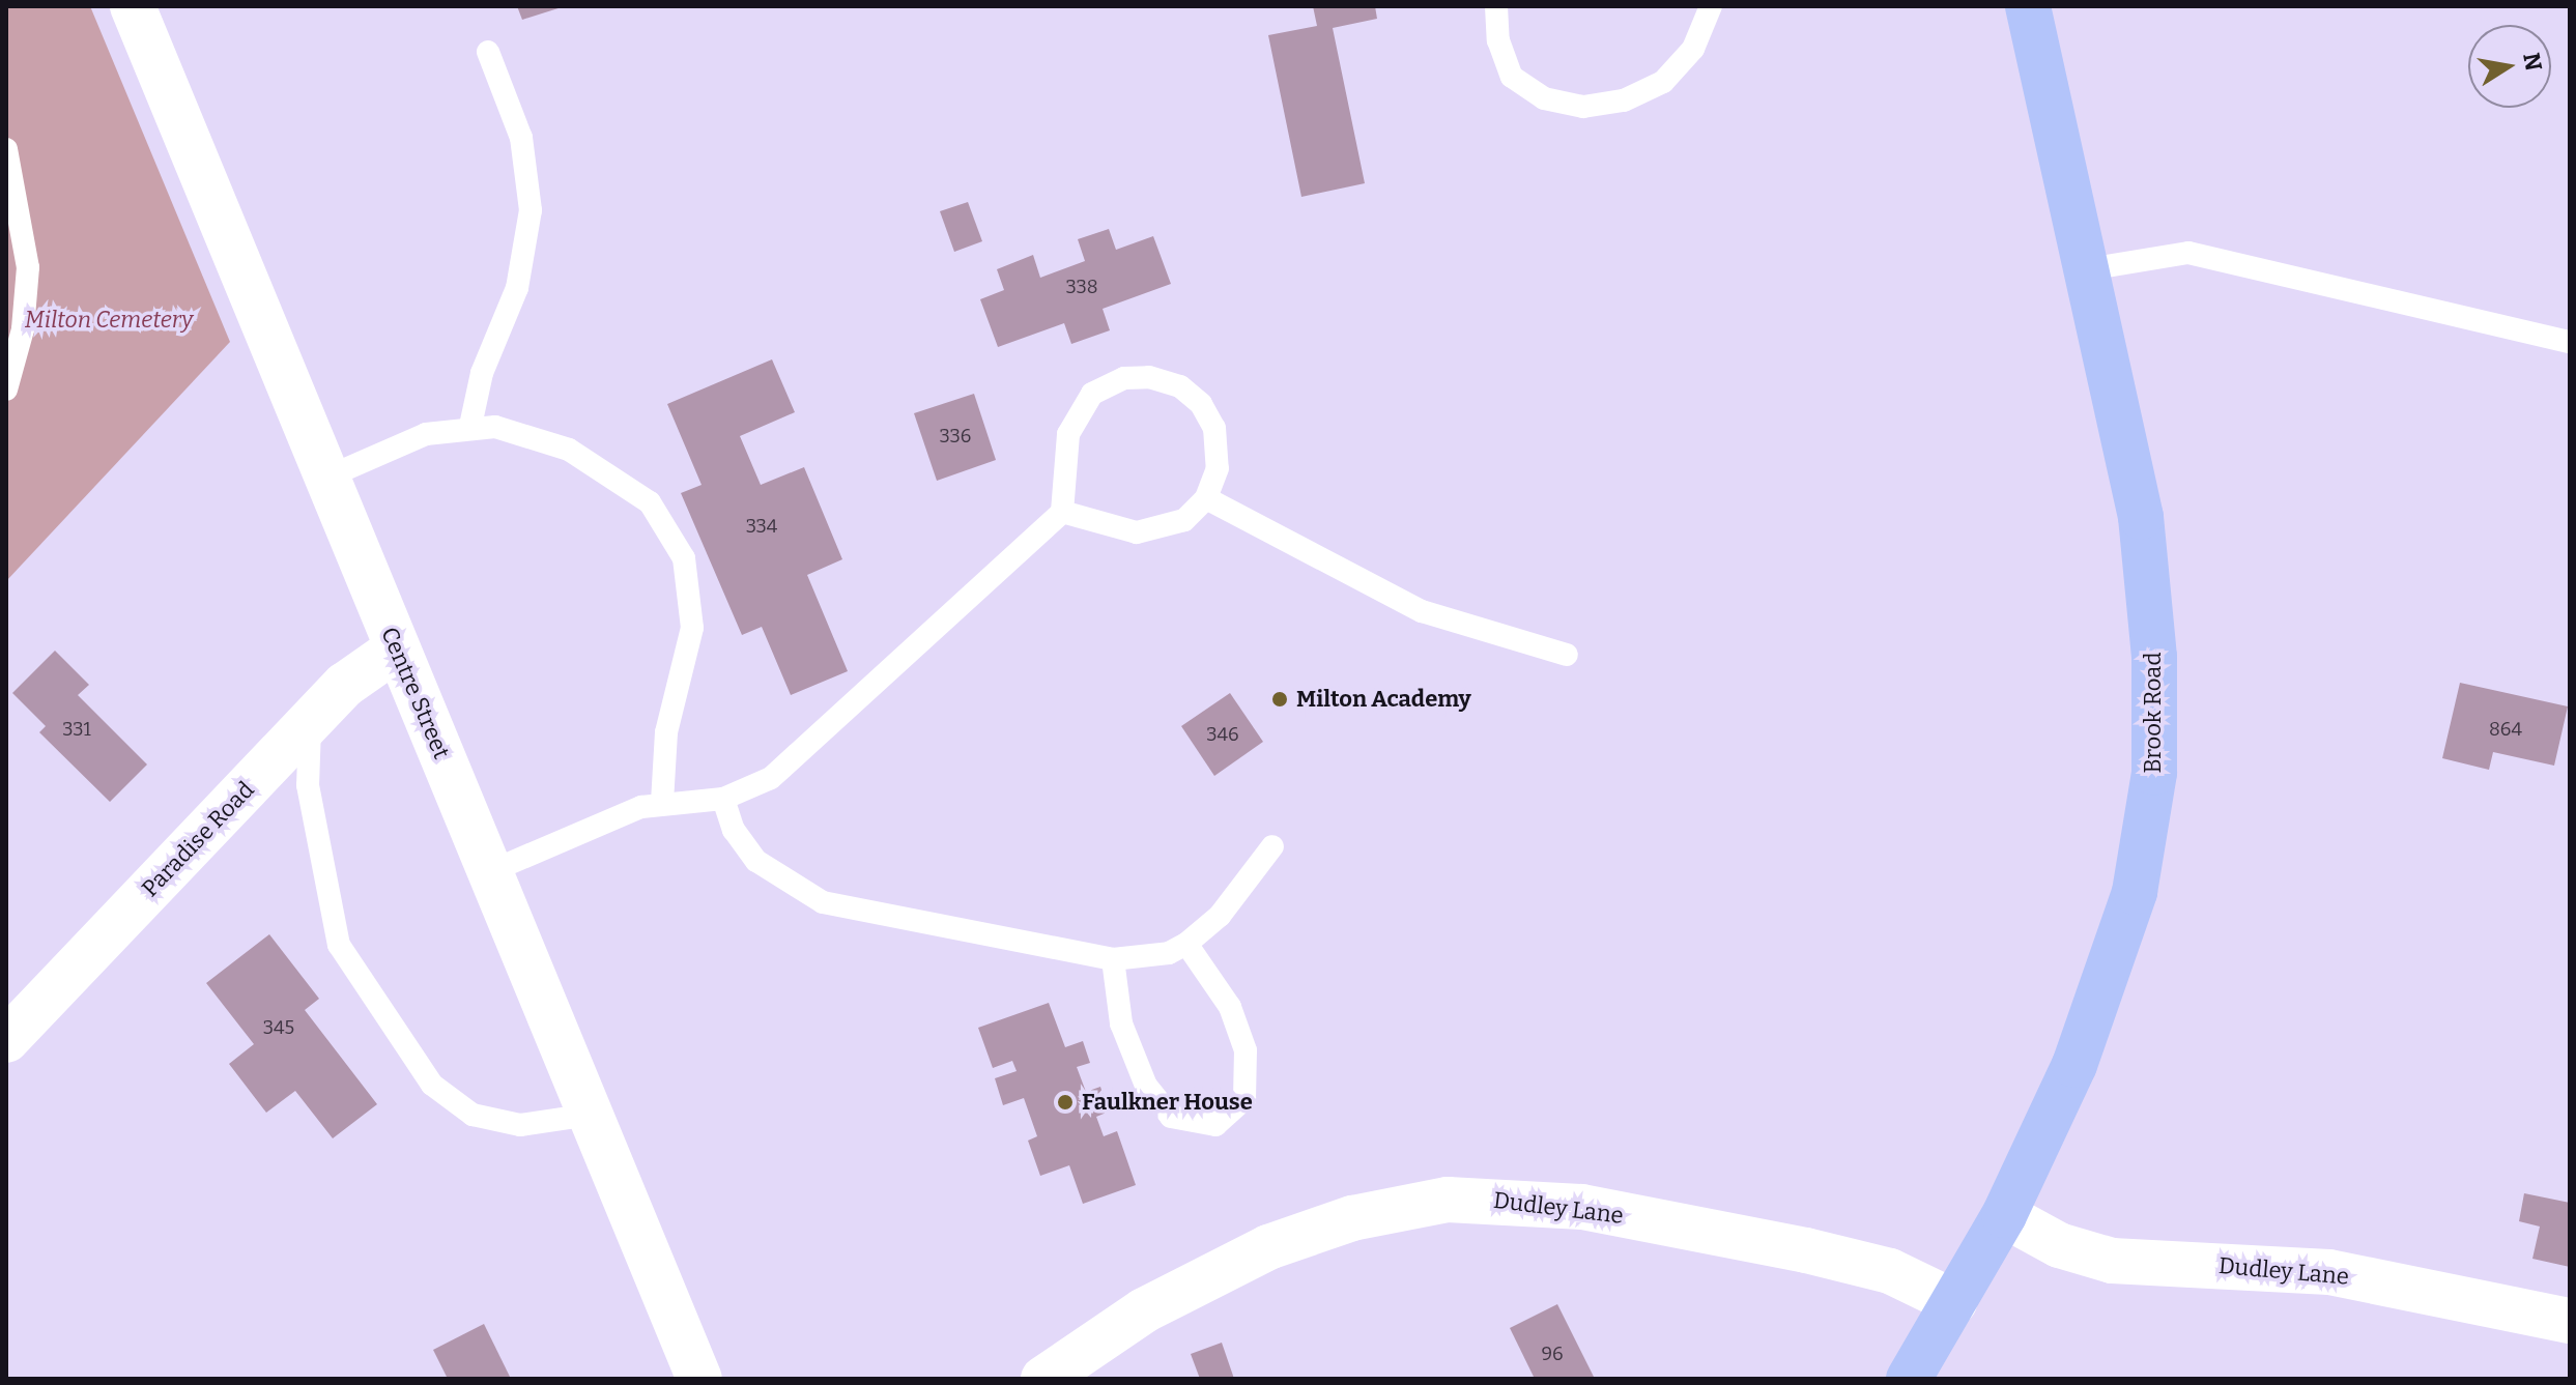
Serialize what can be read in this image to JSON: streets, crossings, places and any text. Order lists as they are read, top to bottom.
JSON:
{
  "streets": {
    "main road": ["Brook Road"],
    "street": ["Centre Street", "Paradise Road", "Dudley Lane"]
  },
  "crossings": [
    ["Centre Street", "Paradise Road"],
    ["Brook Road", "Dudley Lane"]
  ],
  "parks": ["Milton Cemetery"],
  "places": ["Milton Academy", "Faulkner House"],
  "house_numbers": [
    "338",
    "336",
    "334",
    "331",
    "864",
    "346",
    "345",
    "96"
  ],
  "north": "right"
}
